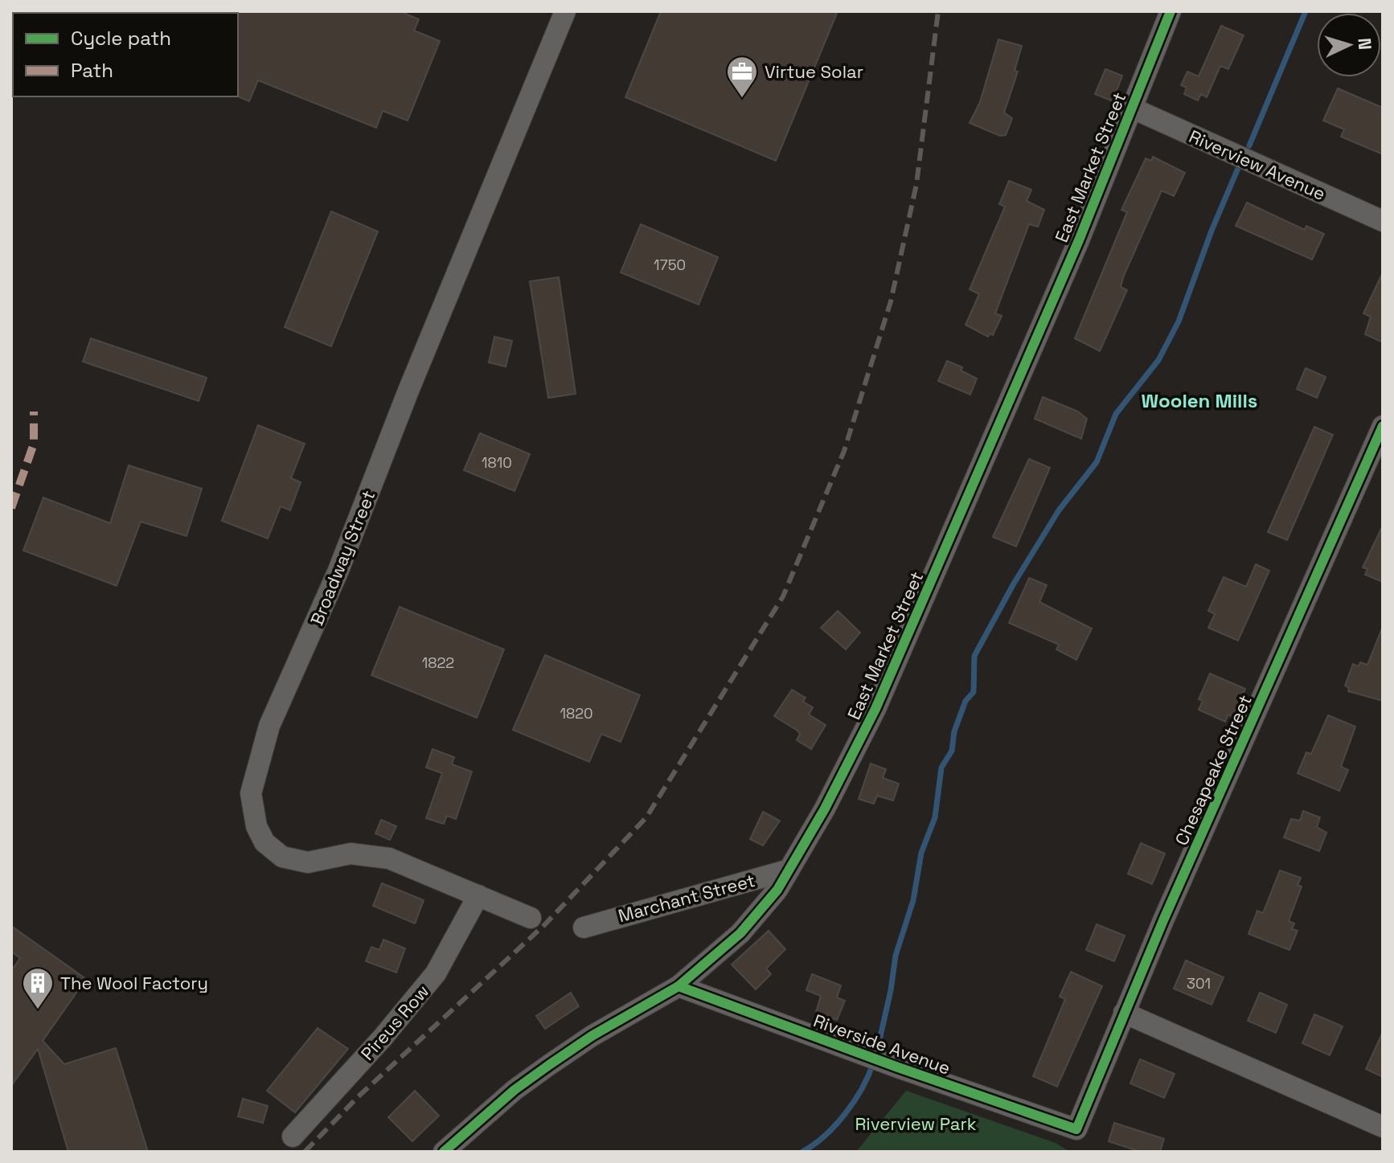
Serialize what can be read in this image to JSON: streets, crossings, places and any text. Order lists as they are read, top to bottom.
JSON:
{
  "streets": {
    "street": [
      "Riverview Avenue",
      "East Market Street",
      "Broadway Street",
      "Chesapeake Street",
      "Marchant Street",
      "Pireus Row",
      "Riverside Avenue"
    ]
  },
  "crossings": [
    ["Riverview Avenue", "East Market Street"],
    ["East Market Street", "Marchant Street"],
    ["East Market Street", "Riverside Avenue"],
    ["Broadway Street", "Pireus Row"],
    ["Chesapeake Street", "Riverside Avenue"]
  ],
  "districts": ["Woolen Mills"],
  "parks": ["Riverview Park"],
  "places": {
    "office": ["Virtue Solar"],
    "building": ["The Wool Factory"]
  },
  "house_numbers": [
    "1750",
    "1810",
    "1822",
    "1820",
    "301"
  ],
  "legend": ["Cycle path", "Path"],
  "north": "right"
}
